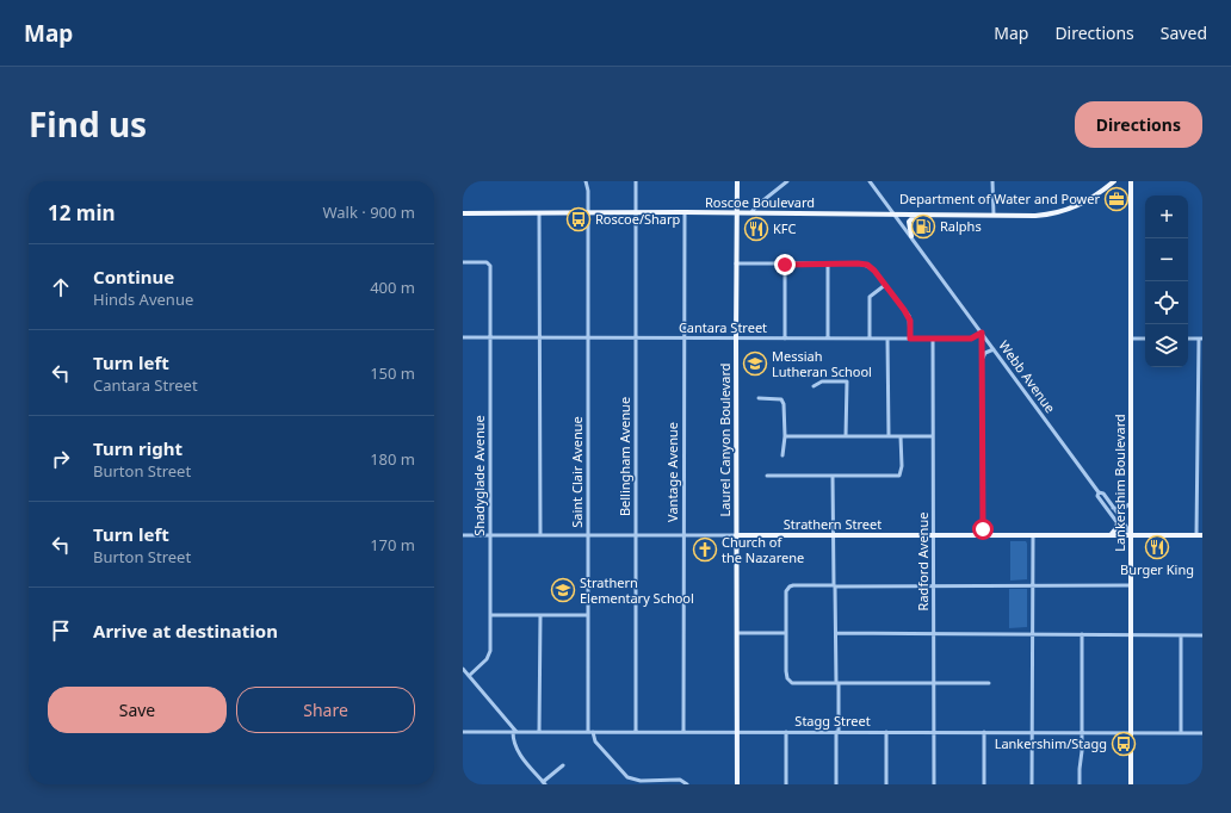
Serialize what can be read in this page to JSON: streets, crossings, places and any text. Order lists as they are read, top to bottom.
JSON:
{
  "streets": {
    "main road": [
      "Roscoe Boulevard",
      "Laurel Canyon Boulevard",
      "Lankershim Boulevard",
      "Strathern Street"
    ],
    "street": [
      "Cantara Street",
      "Webb Avenue",
      "Bellingham Avenue",
      "Saint Clair Avenue",
      "Vantage Avenue",
      "Shadyglade Avenue",
      "Radford Avenue",
      "Stagg Street"
    ]
  },
  "crossings": [
    ["Roscoe Boulevard", "Webb Avenue"],
    ["Roscoe Boulevard", "Laurel Canyon Boulevard"],
    ["Roscoe Boulevard", "Bellingham Avenue"],
    ["Roscoe Boulevard", "Saint Clair Avenue"],
    ["Roscoe Boulevard", "Vantage Avenue"],
    ["Cantara Street", "Webb Avenue"],
    ["Cantara Street", "Laurel Canyon Boulevard"],
    ["Cantara Street", "Bellingham Avenue"],
    ["Cantara Street", "Saint Clair Avenue"],
    ["Cantara Street", "Vantage Avenue"],
    ["Cantara Street", "Shadyglade Avenue"],
    ["Cantara Street", "Radford Avenue"],
    ["Webb Avenue", "Lankershim Boulevard"],
    ["Webb Avenue", "Strathern Street"],
    ["Laurel Canyon Boulevard", "Strathern Street"],
    ["Laurel Canyon Boulevard", "Stagg Street"],
    ["Bellingham Avenue", "Strathern Street"],
    ["Bellingham Avenue", "Stagg Street"],
    ["Saint Clair Avenue", "Strathern Street"],
    ["Saint Clair Avenue", "Stagg Street"],
    ["Vantage Avenue", "Strathern Street"],
    ["Vantage Avenue", "Stagg Street"],
    ["Shadyglade Avenue", "Strathern Street"],
    ["Lankershim Boulevard", "Strathern Street"],
    ["Lankershim Boulevard", "Stagg Street"],
    ["Strathern Street", "Radford Avenue"],
    ["Radford Avenue", "Stagg Street"]
  ],
  "places": {
    "office": ["Department of Water and Power"],
    "bus stop": ["Roscoe/Sharp", "Lankershim/Stagg"],
    "fuel station": ["Ralphs"],
    "restaurant": ["KFC", "Burger King"],
    "school or university": ["Messiah Lutheran School", "Strathern Elementary School"],
    "church": ["Church of the Nazarene"]
  },
  "page": {
    "header": "Map",
    "nav": ["Map", "Directions", "Saved"],
    "title": "Find us",
    "buttons": [
      "Directions",
      ["Save", "Share"]
    ],
    "heading": ["12 min", "Walk · 900 m"],
    "map_buttons": ["+", "−"],
    "list": [
      ["Continue", "Hinds Avenue", "400 m"],
      ["Turn left", "Cantara Street", "150 m"],
      ["Turn right", "Burton Street", "180 m"],
      ["Turn left", "Burton Street", "170 m"],
      "Arrive at destination"
    ]
  }
}
